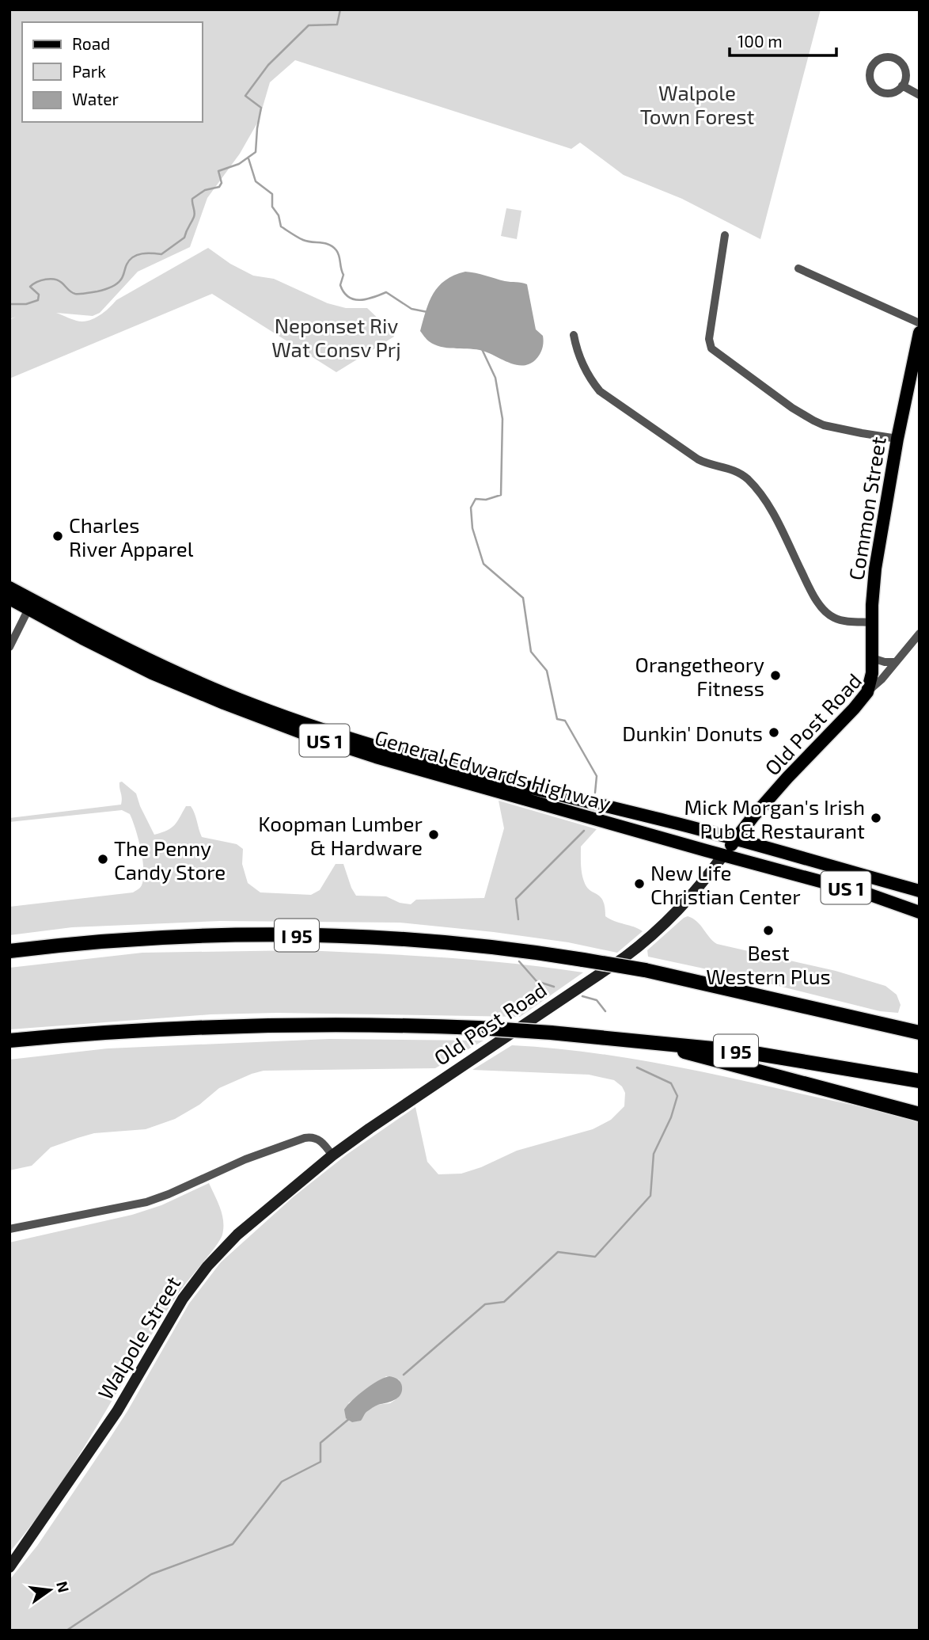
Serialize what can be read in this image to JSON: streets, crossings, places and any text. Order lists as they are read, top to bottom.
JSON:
{
  "streets": {
    "highway": ["I 95"],
    "main road": [
      "Common Street",
      "Old Post Road",
      "US 1",
      "General Edwards Highway",
      "Walpole Street"
    ]
  },
  "crossings": [
    ["Common Street", "Old Post Road"],
    ["Old Post Road", "General Edwards Highway"],
    ["Old Post Road", "Walpole Street"]
  ],
  "parks": ["Walpole Town Forest", "Neponset Riv Wat Consv Prj"],
  "places": [
    "Charles River Apparel",
    "Orangetheory Fitness",
    "Dunkin' Donuts",
    "Mick Morgan's Irish Pub & Restaurant",
    "Koopman Lumber & Hardware",
    "The Penny Candy Store",
    "New Life Christian Center",
    "Best Western Plus"
  ],
  "legend": ["Road", "Park", "Water"],
  "scale_bar": "100 m",
  "north": "right"
}
